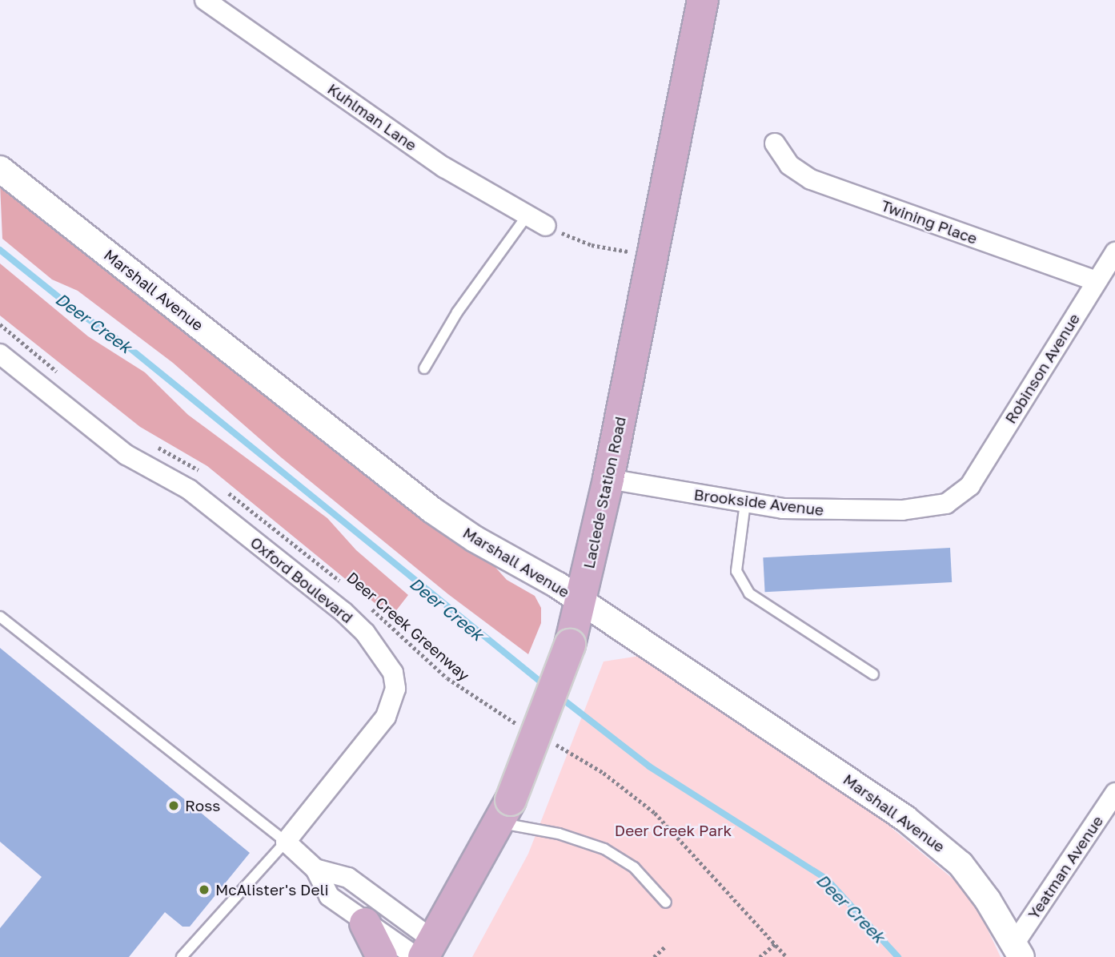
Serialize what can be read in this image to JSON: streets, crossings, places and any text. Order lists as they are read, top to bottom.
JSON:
{
  "streets": {
    "main road": ["Laclede Station Road"],
    "street": [
      "Kuhlman Lane",
      "Twining Place",
      "Marshall Avenue",
      "Robinson Avenue",
      "Brookside Avenue",
      "Oxford Boulevard",
      "Yeatman Avenue"
    ],
    "path": ["Deer Creek Greenway"]
  },
  "crossings": [
    ["Twining Place", "Robinson Avenue"],
    ["Marshall Avenue", "Laclede Station Road"],
    ["Marshall Avenue", "Yeatman Avenue"],
    ["Robinson Avenue", "Brookside Avenue"],
    ["Laclede Station Road", "Brookside Avenue"]
  ],
  "water": ["Deer Creek"],
  "parks": ["Deer Creek Park"],
  "places": ["Ross", "McAlister's Deli"]
}
